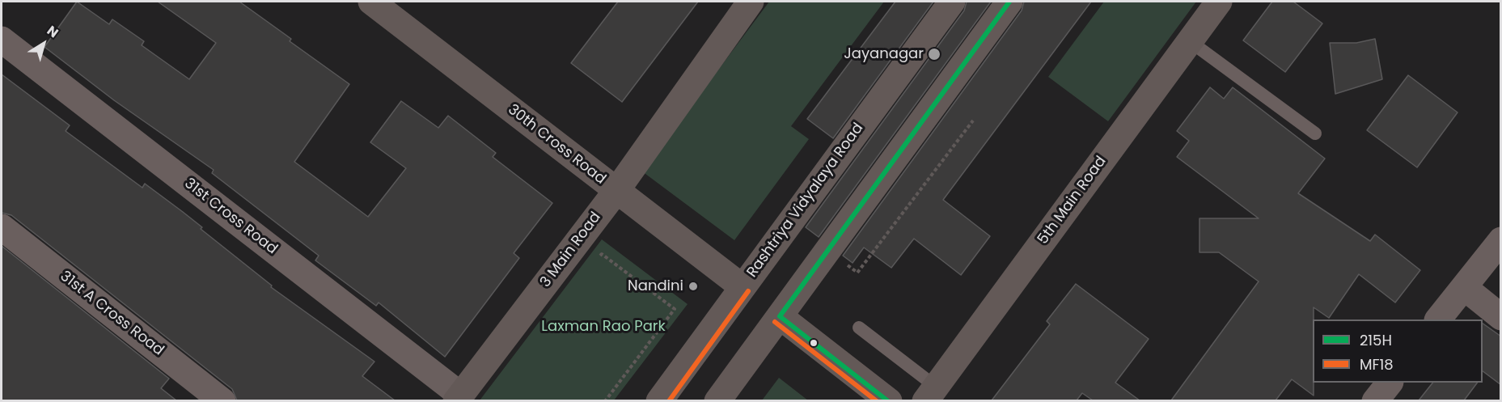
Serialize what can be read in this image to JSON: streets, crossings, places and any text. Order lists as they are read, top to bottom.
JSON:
{
  "streets": {
    "main road": [
      "30th Cross Road",
      "Rashtriya Vidyalaya Road",
      "5th Main Road",
      "3 Main Road"
    ],
    "street": ["31st Cross Road", "31st A Cross Road"]
  },
  "crossings": [
    ["30th Cross Road", "Rashtriya Vidyalaya Road"],
    ["30th Cross Road", "3 Main Road"],
    ["31st Cross Road", "3 Main Road"]
  ],
  "parks": ["Laxman Rao Park"],
  "places": ["Jayanagar", "Nandini"],
  "lines": ["transit line 215H", "transit line MF18"],
  "legend": ["215H", "MF18"],
  "north": "top right"
}
